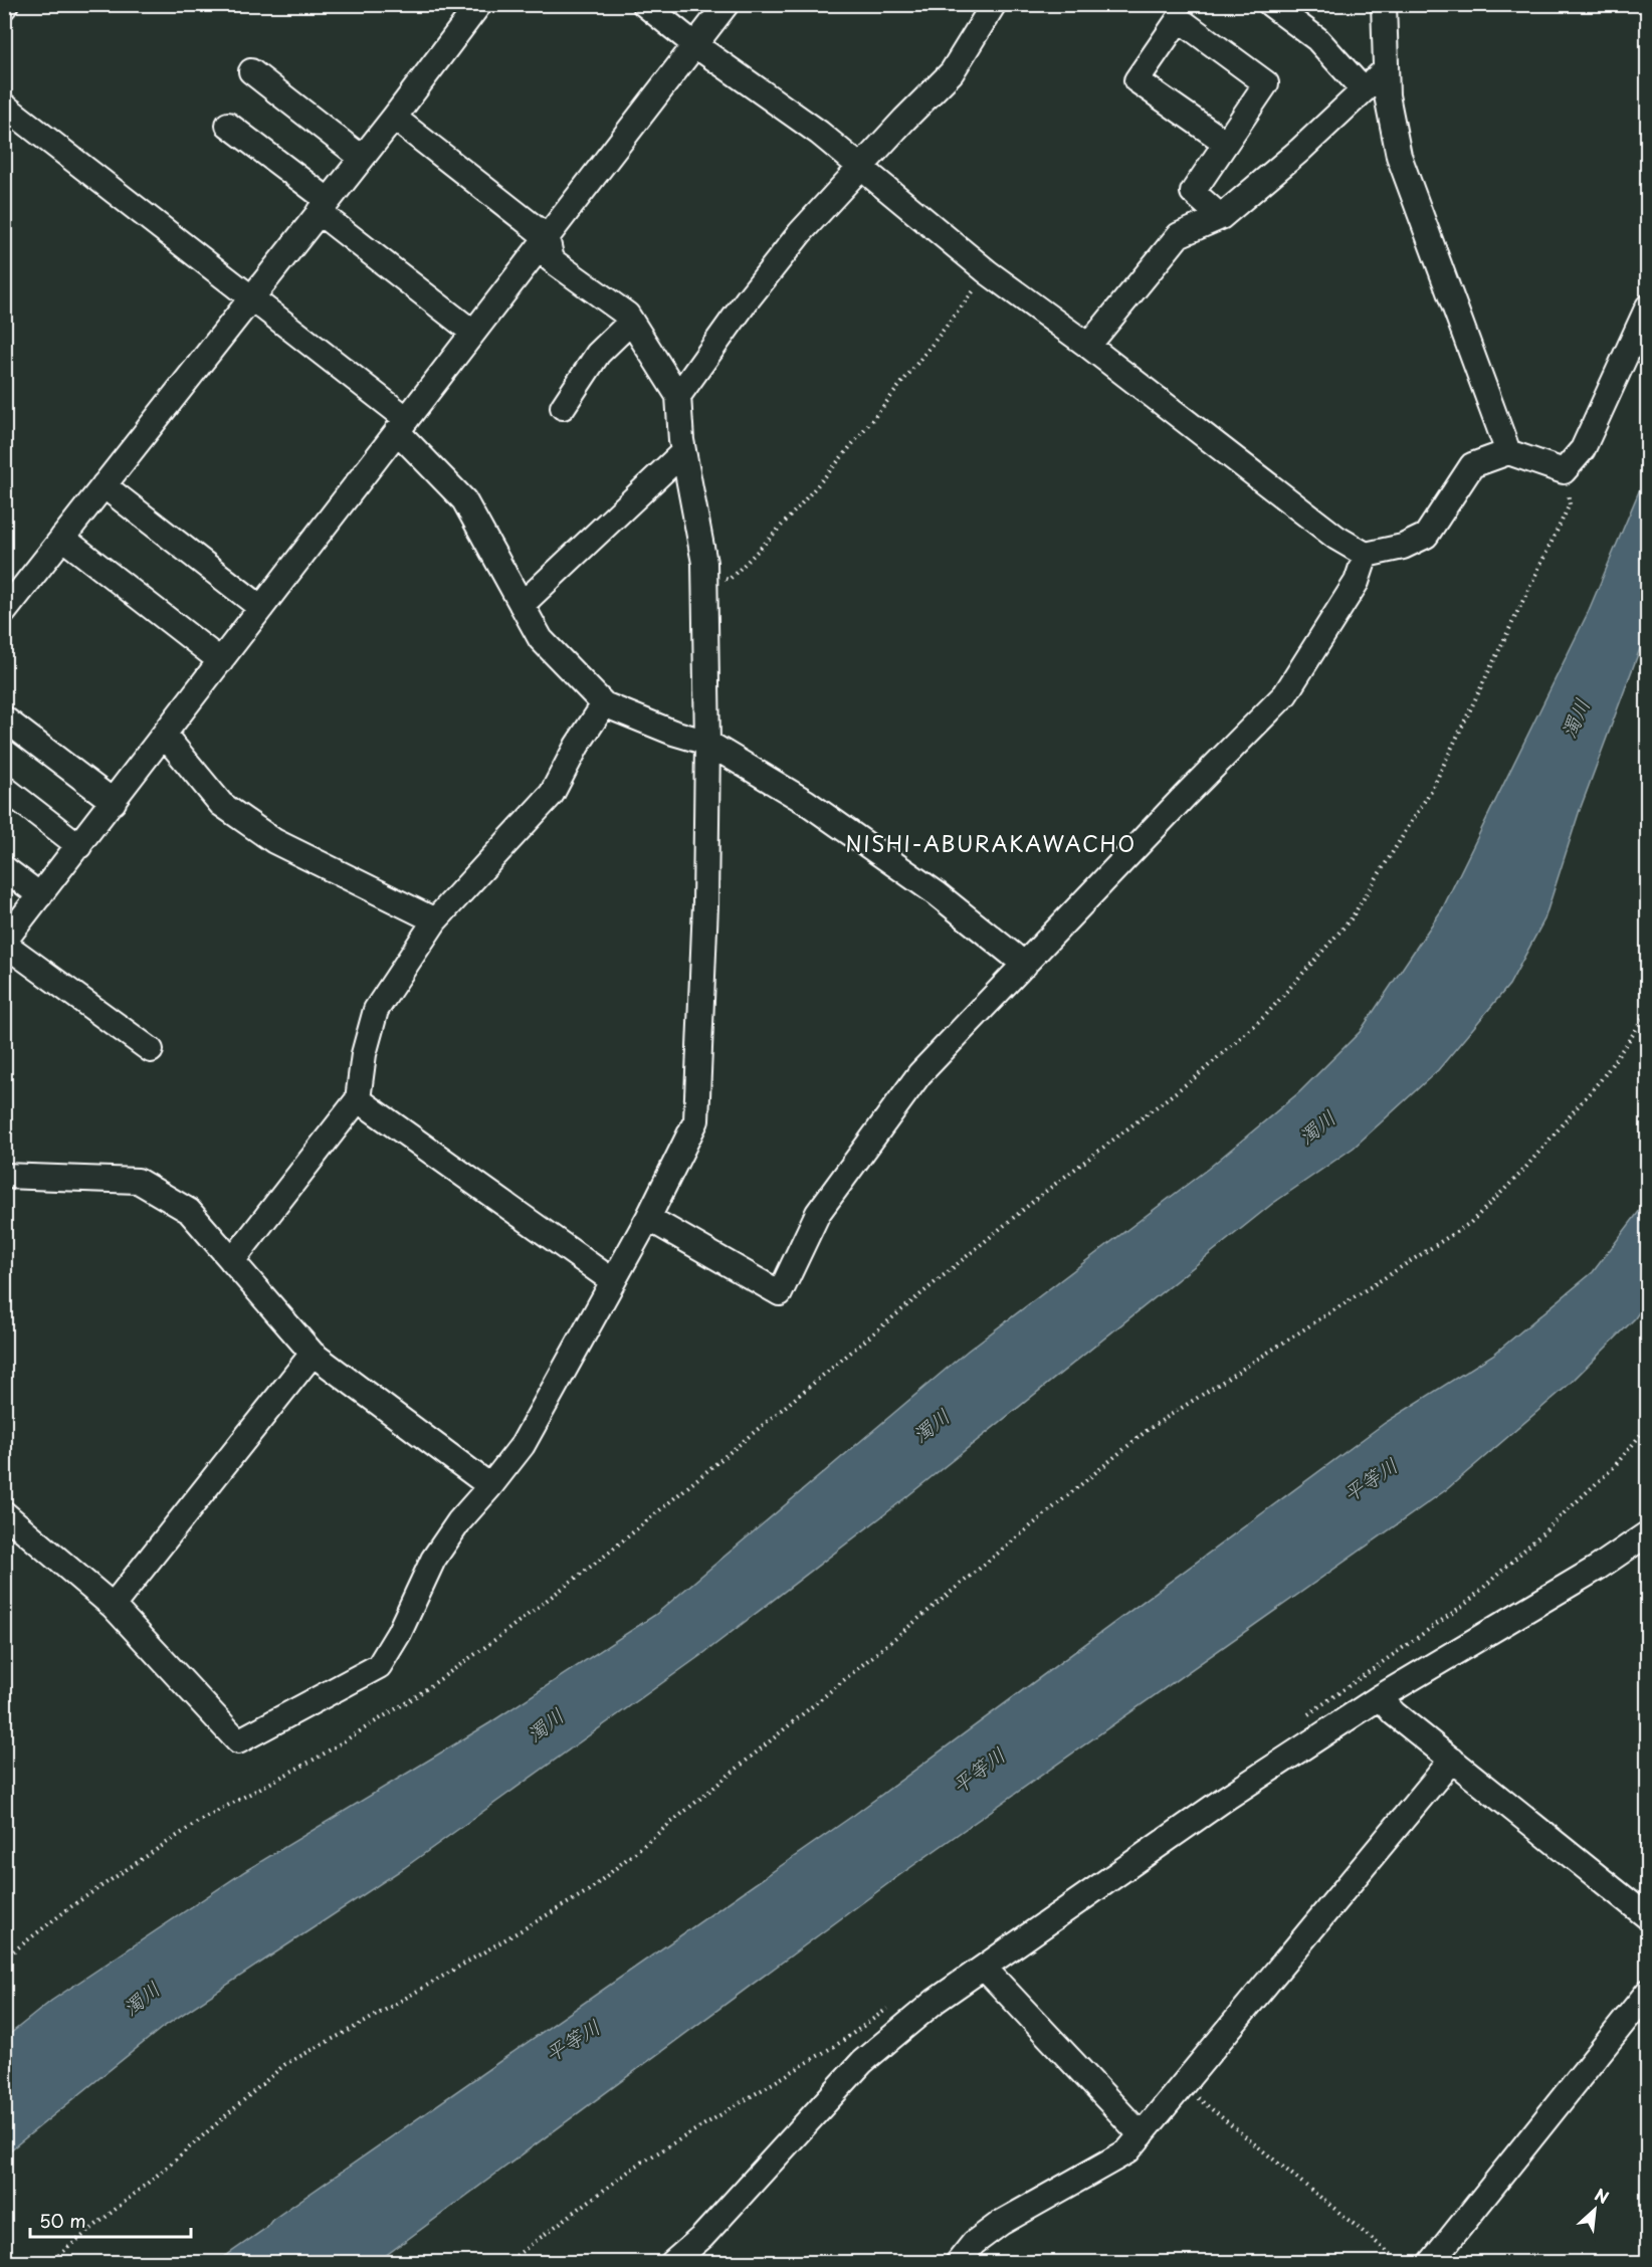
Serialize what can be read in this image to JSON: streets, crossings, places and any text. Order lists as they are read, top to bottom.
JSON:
{
  "districts": ["NISHI-ABURAKAWACHO"],
  "water": ["濁川", "平等川"],
  "scale_bar": "50 m",
  "north": "top right"
}
